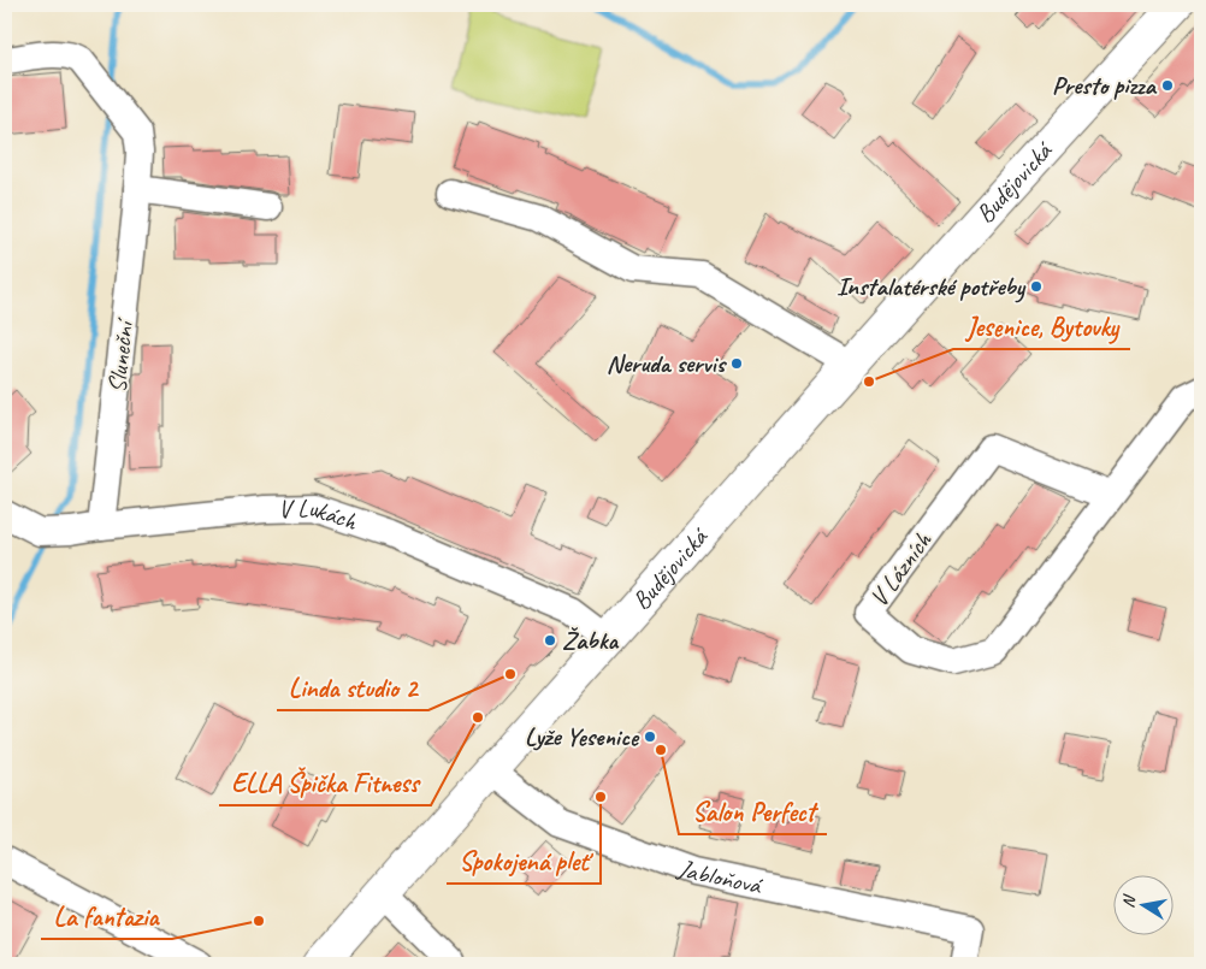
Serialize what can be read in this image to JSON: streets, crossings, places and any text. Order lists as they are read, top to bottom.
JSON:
{
  "streets": {
    "main road": ["Budějovická"],
    "street": [
      "Sluneční",
      "V Lukách",
      "V Lázních",
      "Jabloňová"
    ]
  },
  "crossings": [
    ["Budějovická", "V Lukách"],
    ["Budějovická", "Jabloňová"],
    ["Sluneční", "V Lukách"]
  ],
  "places": [
    "Presto pizza",
    "Instalatérské potřeby",
    "Neruda servis",
    "Jesenice, Bytovky",
    "Žabka",
    "Linda studio 2",
    "ELLA Špička Fitness",
    "Lyže Yesenice",
    "Salon Perfect",
    "Spokojená pleť",
    "La fantazia"
  ],
  "north": "left"
}
